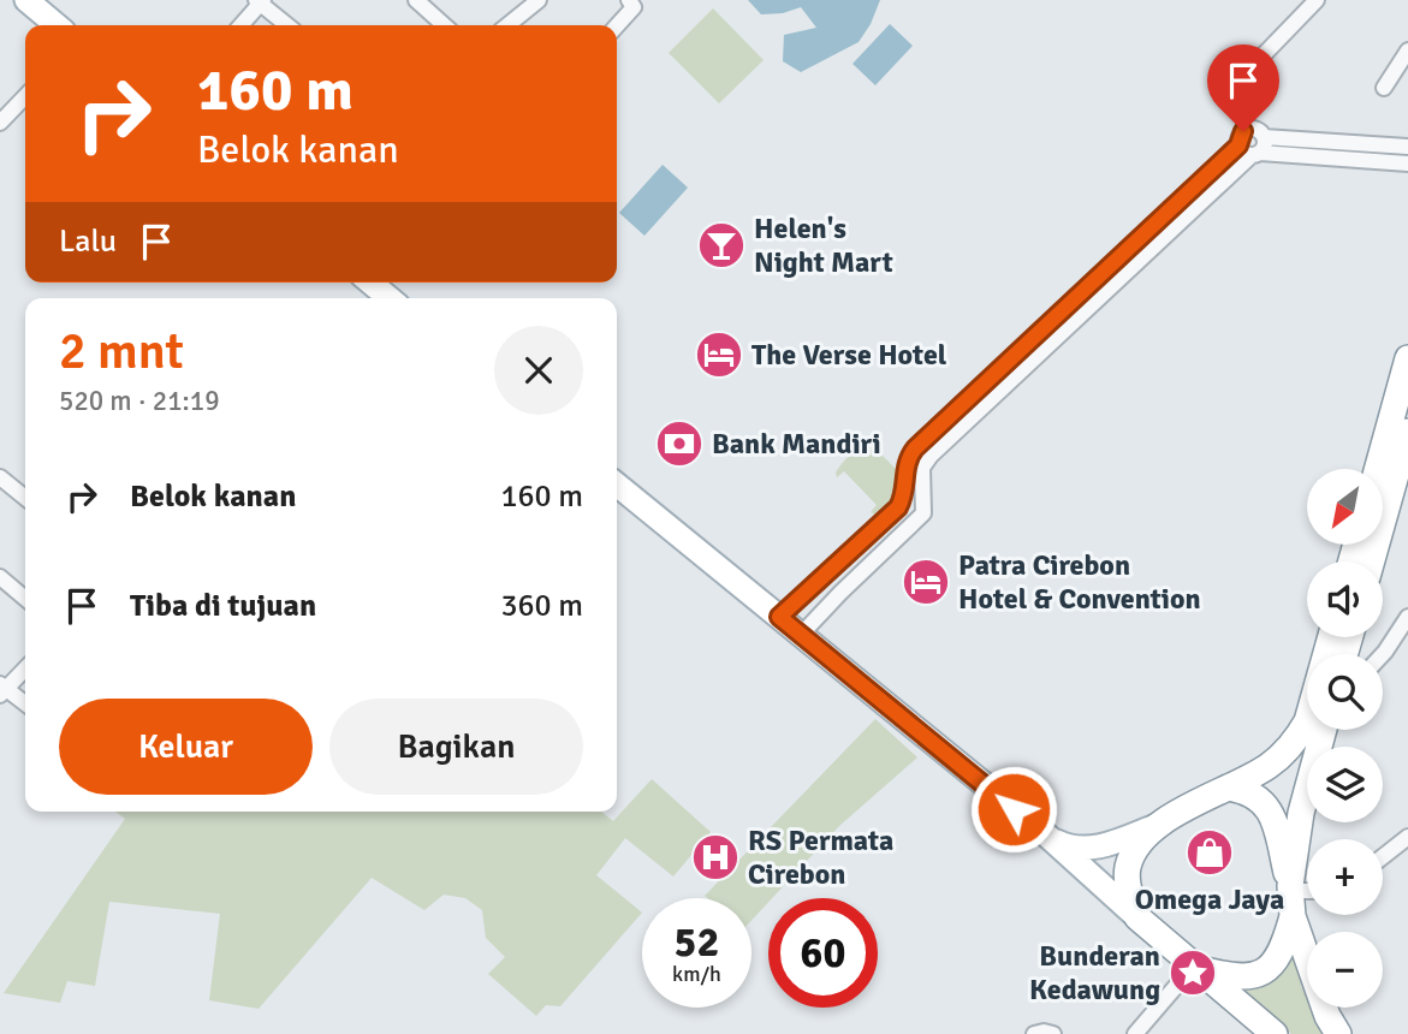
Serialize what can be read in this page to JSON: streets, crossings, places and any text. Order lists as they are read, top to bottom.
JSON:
{
  "places": {
    "bar": ["Helen's Night Mart"],
    "hotel": ["The Verse Hotel", "Patra Cirebon Hotel & Convention"],
    "bank": ["Bank Mandiri"],
    "shop": ["Omega Jaya"],
    "hospital": ["RS Permata Cirebon"],
    "place": ["Bunderan Kedawung"]
  },
  "north": "bottom left",
  "page": {
    "turn": ["160 m", "Belok kanan"],
    "then": "Lalu",
    "heading": ["2 mnt", "520 m · 21:19"],
    "list": [
      {
        "name": "Belok kanan",
        "value": "160 m"
      },
      {
        "name": "Tiba di tujuan",
        "value": "360 m"
      }
    ],
    "map_buttons": ["+", "−"],
    "buttons": ["Keluar", "Bagikan"],
    "speed": "52 km/h",
    "limit": "60"
  }
}
